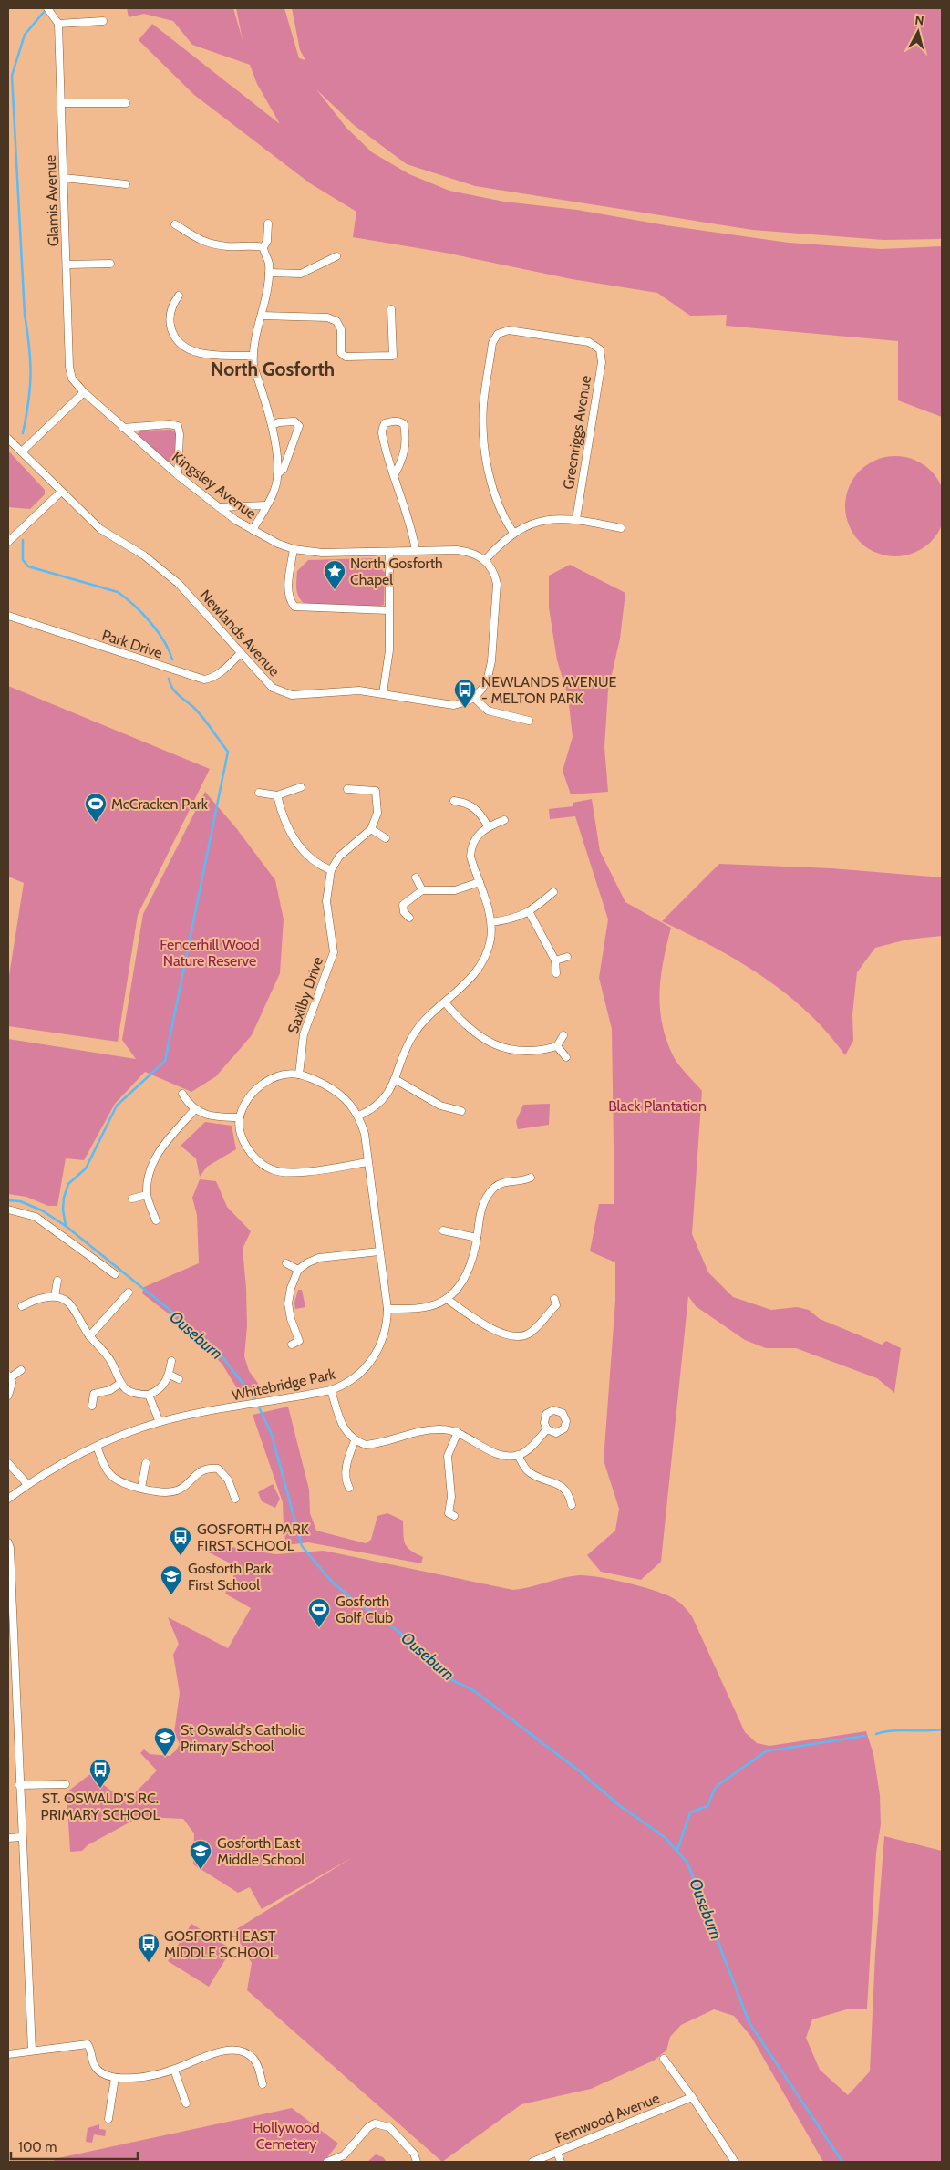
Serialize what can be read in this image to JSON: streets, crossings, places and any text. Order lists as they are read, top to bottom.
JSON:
{
  "streets": {
    "street": [
      "Glamis Avenue",
      "Greenriggs Avenue",
      "Kingsley Avenue",
      "Newlands Avenue",
      "Park Drive",
      "Saxilby Drive",
      "Whitebridge Park",
      "Fernwood Avenue"
    ]
  },
  "crossings": [
    ["Glamis Avenue", "Kingsley Avenue"],
    ["Newlands Avenue", "Park Drive"],
    ["Saxilby Drive", "Whitebridge Park"]
  ],
  "districts": ["North Gosforth"],
  "water": ["Ouseburn"],
  "parks": ["Fencerhill Wood Nature Reserve", "Black Plantation", "Hollywood Cemetery"],
  "places": {
    "place": ["North Gosforth Chapel"],
    "bus stop": [
      "NEWLANDS AVENUE - MELTON PARK",
      "GOSFORTH PARK FIRST SCHOOL",
      "ST. OSWALD'S RC. PRIMARY SCHOOL",
      "GOSFORTH EAST MIDDLE SCHOOL"
    ],
    "sports": ["McCracken Park", "Gosforth Golf Club"],
    "school or university": ["Gosforth Park First School", "St Oswald's Catholic Primary School", "Gosforth East Middle School"]
  },
  "scale_bar": "100 m",
  "north": "top"
}
